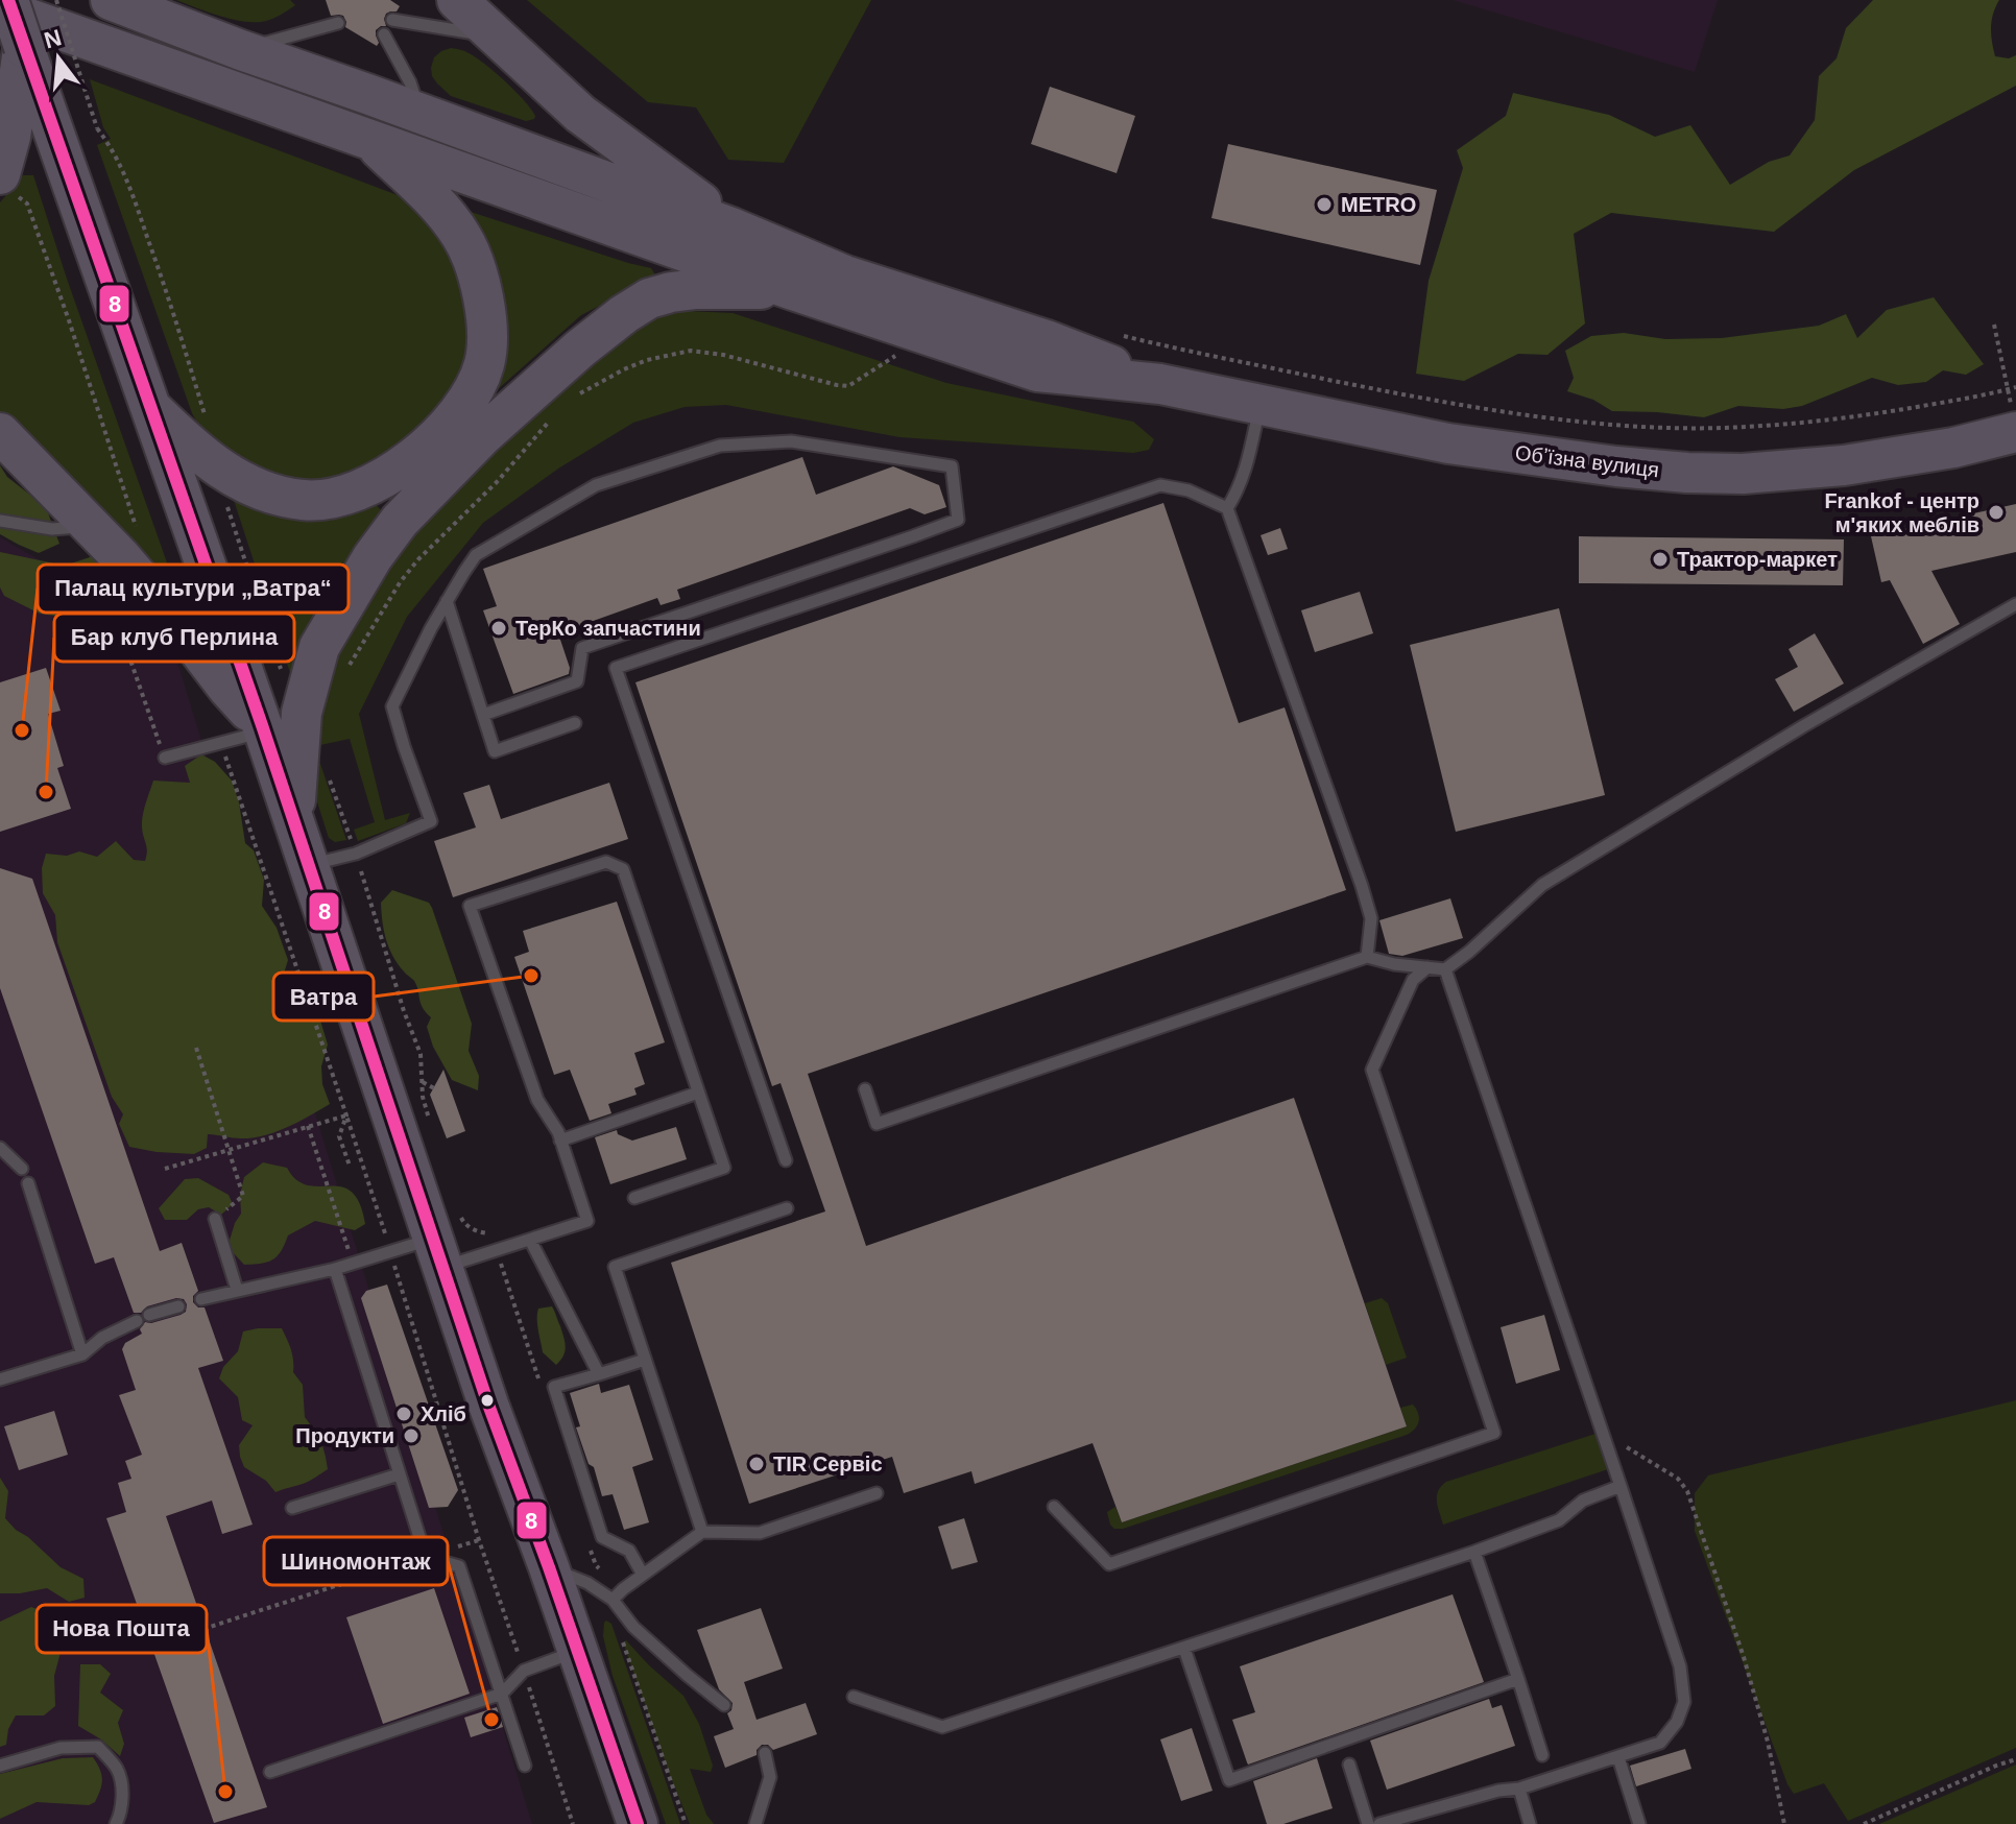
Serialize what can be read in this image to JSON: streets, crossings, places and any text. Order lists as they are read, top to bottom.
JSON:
{
  "streets": {
    "highway": ["Обʼїзна вулиця"]
  },
  "places": [
    "METRO",
    "Frankof - центр м'яких меблів",
    "Трактор-маркет",
    "ТерКо запчастини",
    "Палац культури „Ватра“",
    "Бар клуб Перлина",
    "Ватра",
    "Хліб",
    "Продукти",
    "TIR Сервіс",
    "Шиномонтаж",
    "Нова Пошта"
  ],
  "lines": ["transit line 8"],
  "north": "top"
}
